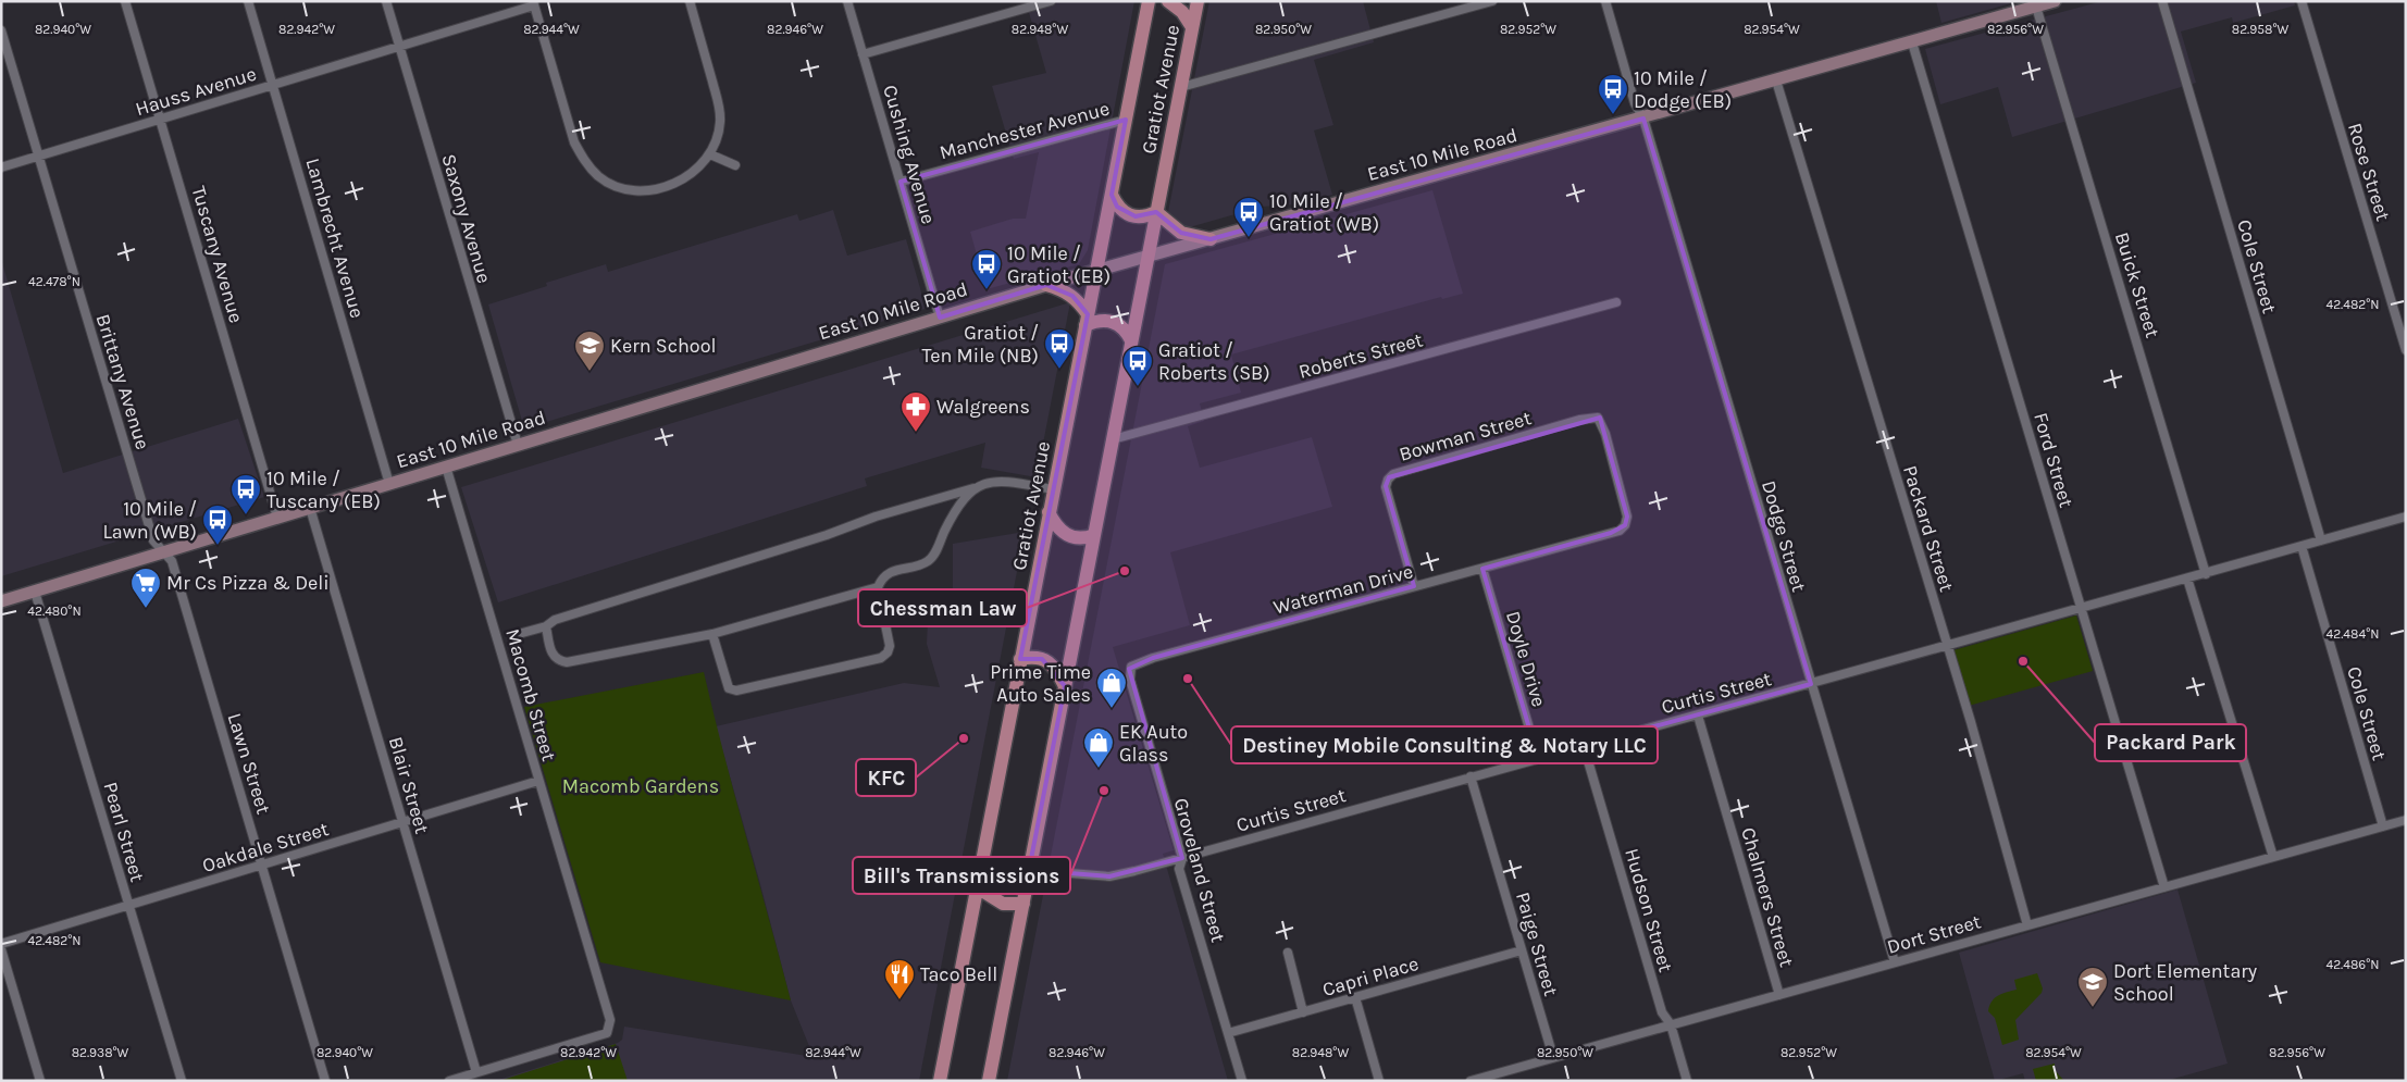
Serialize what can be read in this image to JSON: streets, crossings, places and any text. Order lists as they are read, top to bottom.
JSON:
{
  "streets": {
    "main road": ["Gratiot Avenue", "East 10 Mile Road"],
    "street": [
      "Hauss Avenue",
      "Manchester Avenue",
      "Cushing Avenue",
      "Rose Street",
      "Saxony Avenue",
      "Lambrecht Avenue",
      "Tuscany Avenue",
      "Cole Street",
      "Buick Street",
      "Roberts Street",
      "Brittany Avenue",
      "Bowman Street",
      "Ford Street",
      "Packard Street",
      "Dodge Street",
      "Waterman Drive",
      "Doyle Drive",
      "Curtis Street",
      "Macomb Street",
      "Lawn Street",
      "Blair Street",
      "Pearl Street",
      "Oakdale Street",
      "Groveland Street",
      "Chalmers Street",
      "Hudson Street",
      "Dort Street",
      "Paige Street",
      "Capri Place"
    ]
  },
  "crossings": [
    ["Gratiot Avenue", "Manchester Avenue"],
    ["Gratiot Avenue", "East 10 Mile Road"],
    ["Gratiot Avenue", "Roberts Street"],
    ["Gratiot Avenue", "Curtis Street"],
    ["Hauss Avenue", "Saxony Avenue"],
    ["Hauss Avenue", "Lambrecht Avenue"],
    ["Hauss Avenue", "Tuscany Avenue"],
    ["Hauss Avenue", "Brittany Avenue"],
    ["Manchester Avenue", "Cushing Avenue"],
    ["Cushing Avenue", "East 10 Mile Road"],
    ["East 10 Mile Road", "Saxony Avenue"],
    ["East 10 Mile Road", "Lambrecht Avenue"],
    ["East 10 Mile Road", "Tuscany Avenue"],
    ["East 10 Mile Road", "Buick Street"],
    ["East 10 Mile Road", "Ford Street"],
    ["East 10 Mile Road", "Packard Street"],
    ["East 10 Mile Road", "Dodge Street"],
    ["East 10 Mile Road", "Macomb Street"],
    ["East 10 Mile Road", "Blair Street"],
    ["Cole Street", "Curtis Street"],
    ["Cole Street", "Dort Street"],
    ["Buick Street", "Curtis Street"],
    ["Brittany Avenue", "Lawn Street"],
    ["Bowman Street", "Waterman Drive"],
    ["Ford Street", "Curtis Street"],
    ["Ford Street", "Dort Street"],
    ["Packard Street", "Curtis Street"],
    ["Packard Street", "Dort Street"],
    ["Dodge Street", "Curtis Street"],
    ["Dodge Street", "Dort Street"],
    ["Waterman Drive", "Doyle Drive"],
    ["Waterman Drive", "Groveland Street"],
    ["Doyle Drive", "Curtis Street"],
    ["Curtis Street", "Groveland Street"],
    ["Curtis Street", "Chalmers Street"],
    ["Curtis Street", "Hudson Street"],
    ["Curtis Street", "Paige Street"],
    ["Macomb Street", "Blair Street"],
    ["Macomb Street", "Oakdale Street"],
    ["Lawn Street", "Oakdale Street"],
    ["Blair Street", "Oakdale Street"],
    ["Pearl Street", "Oakdale Street"],
    ["Groveland Street", "Capri Place"],
    ["Chalmers Street", "Dort Street"],
    ["Hudson Street", "Dort Street"],
    ["Dort Street", "Paige Street"],
    ["Paige Street", "Capri Place"]
  ],
  "parks": ["Macomb Gardens"],
  "places": {
    "bus stop": [
      "10 Mile / Dodge (EB)",
      "10 Mile / Gratiot (WB)",
      "10 Mile / Gratiot (EB)",
      "Gratiot / Ten Mile (NB)",
      "Gratiot / Roberts (SB)",
      "10 Mile / Tuscany (EB)",
      "10 Mile / Lawn (WB)"
    ],
    "school or university": ["Kern School", "Dort Elementary School"],
    "pharmacy": ["Walgreens"],
    "other": [
      "Chessman Law",
      "Packard Park",
      "Destiney Mobile Consulting & Notary LLC",
      "KFC",
      "Bill's Transmissions"
    ],
    "supermarket": ["Mr Cs Pizza & Deli"],
    "shop": ["Prime Time Auto Sales", "EK Auto Glass"],
    "restaurant": ["Taco Bell"]
  },
  "coordinates": [
    "82.940°W",
    "82.942°W",
    "82.944°W",
    "82.946°W",
    "82.948°W",
    "82.950°W",
    "82.952°W",
    "82.954°W",
    "82.956°W",
    "82.958°W",
    "42.478°N",
    "42.482°N",
    "42.480°N",
    "42.484°N",
    "42.486°N",
    "82.938°W"
  ]
}
